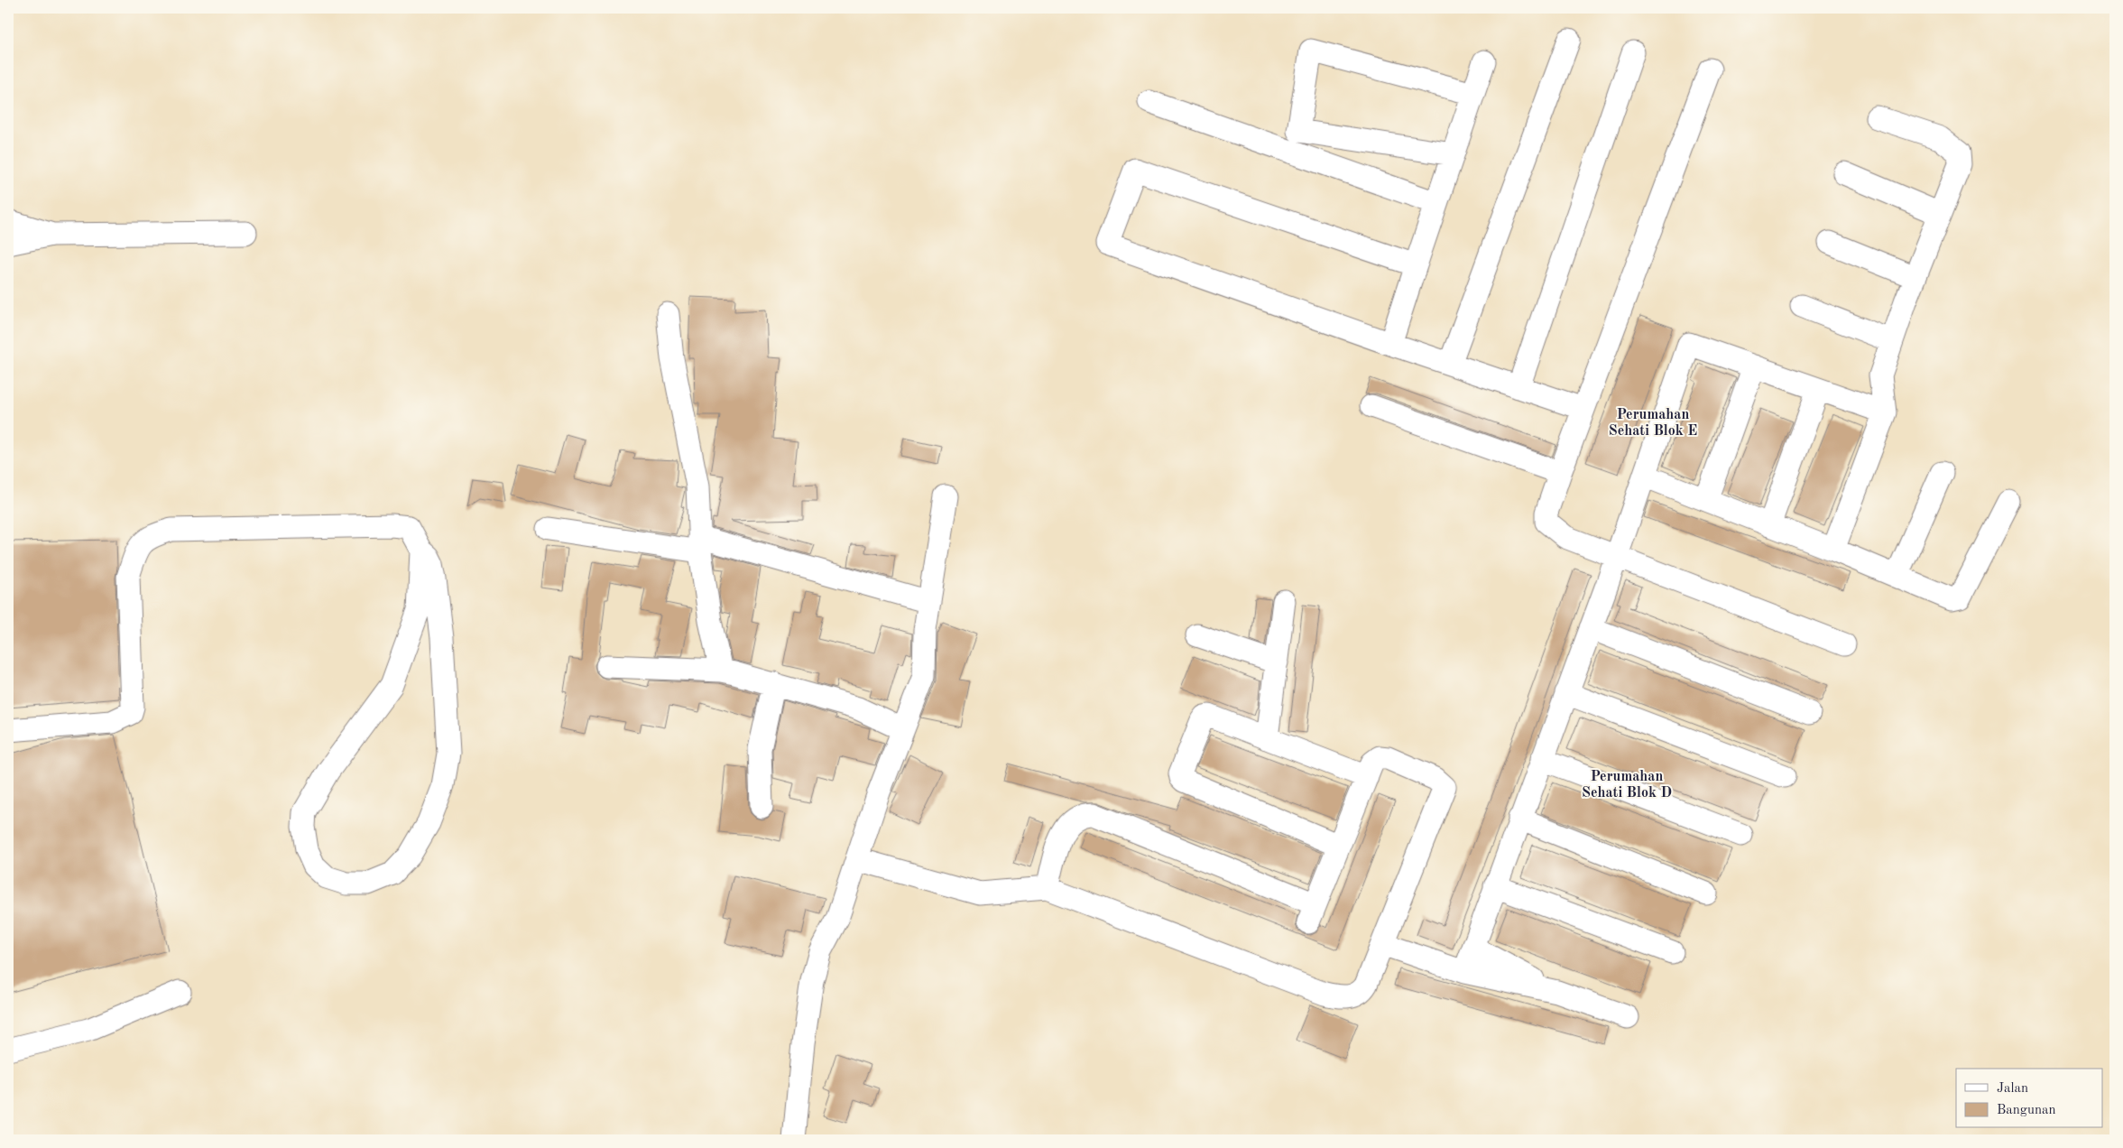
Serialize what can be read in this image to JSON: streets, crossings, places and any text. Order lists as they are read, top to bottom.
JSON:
{
  "districts": ["Perumahan Sehati Blok E", "Perumahan Sehati Blok D"],
  "legend": ["Jalan", "Bangunan"]
}
